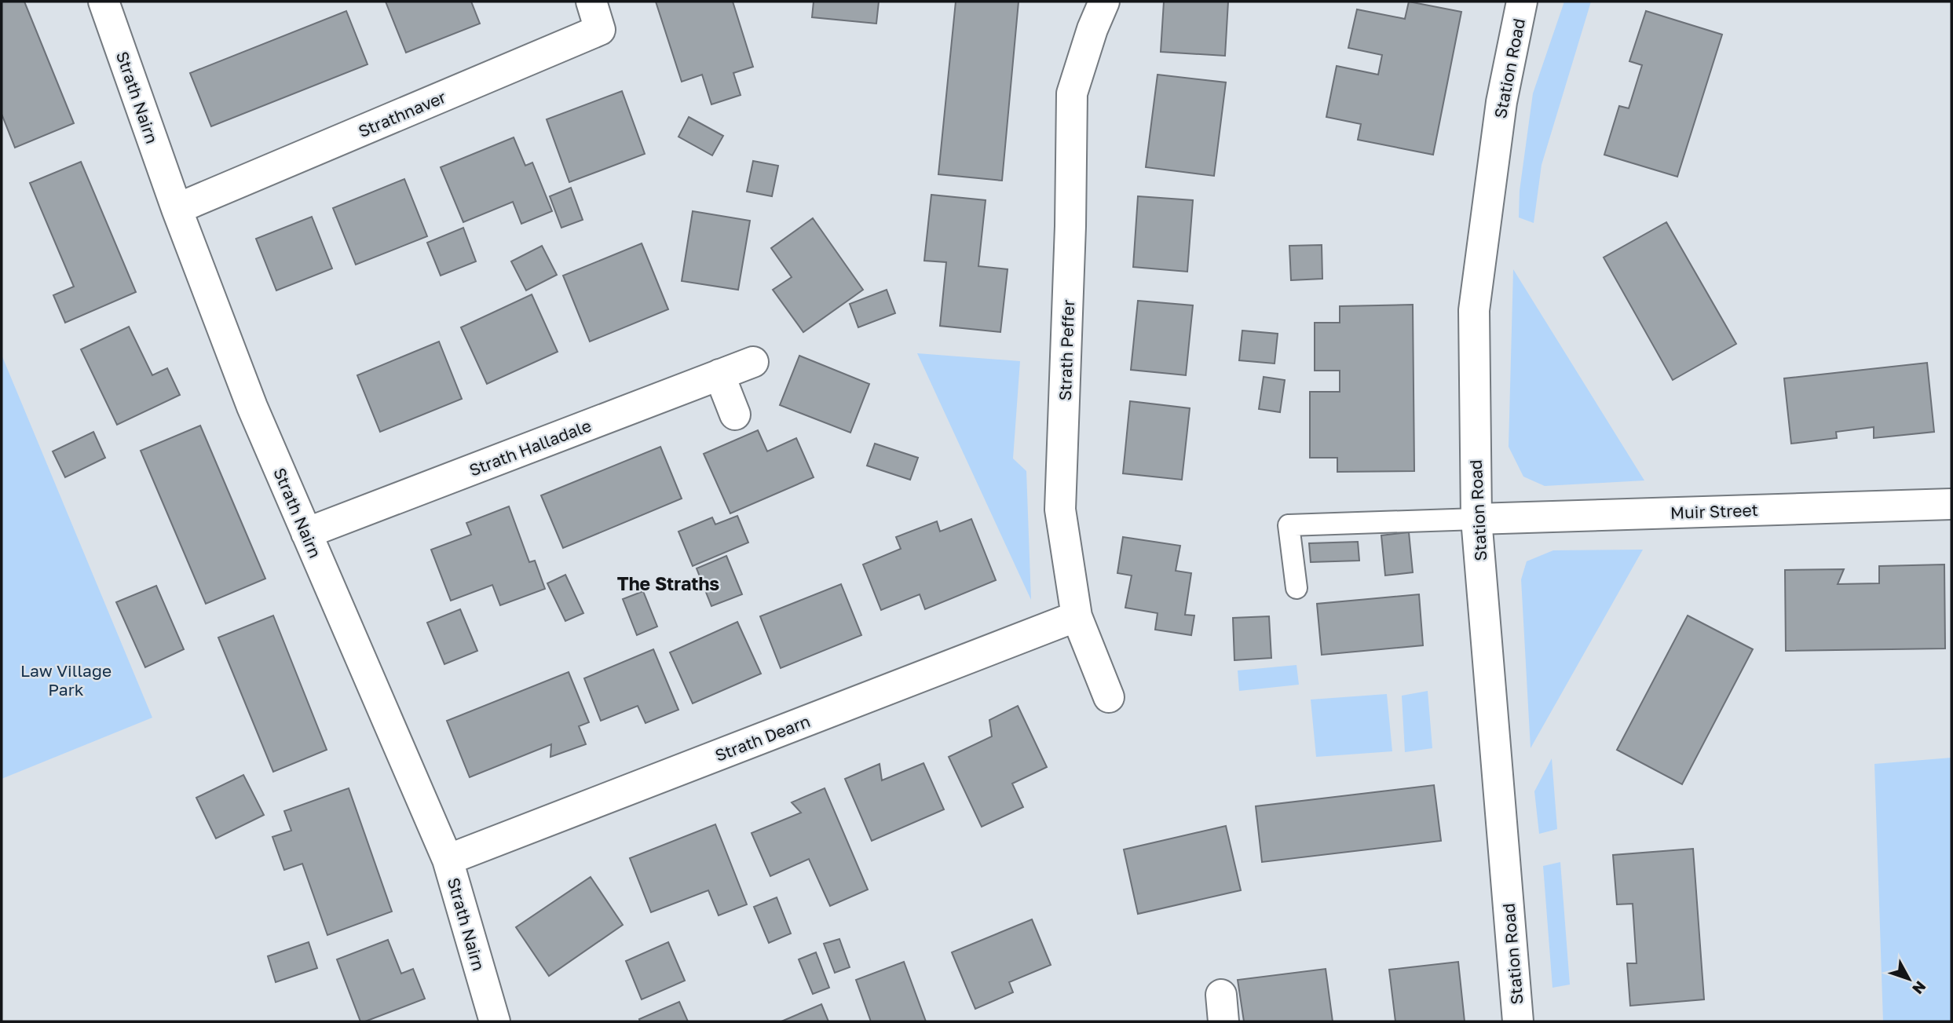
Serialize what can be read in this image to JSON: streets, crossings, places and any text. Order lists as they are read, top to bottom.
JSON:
{
  "streets": {
    "street": [
      "Station Road",
      "Strath Nairn",
      "Strathnaver",
      "Strath Peffer",
      "Strath Halladale",
      "Muir Street",
      "Strath Dearn"
    ]
  },
  "crossings": [
    ["Station Road", "Muir Street"],
    ["Strath Nairn", "Strathnaver"],
    ["Strath Nairn", "Strath Halladale"],
    ["Strath Nairn", "Strath Dearn"],
    ["Strath Peffer", "Strath Dearn"]
  ],
  "districts": ["The Straths"],
  "parks": ["Law Village Park"],
  "north": "bottom right"
}
